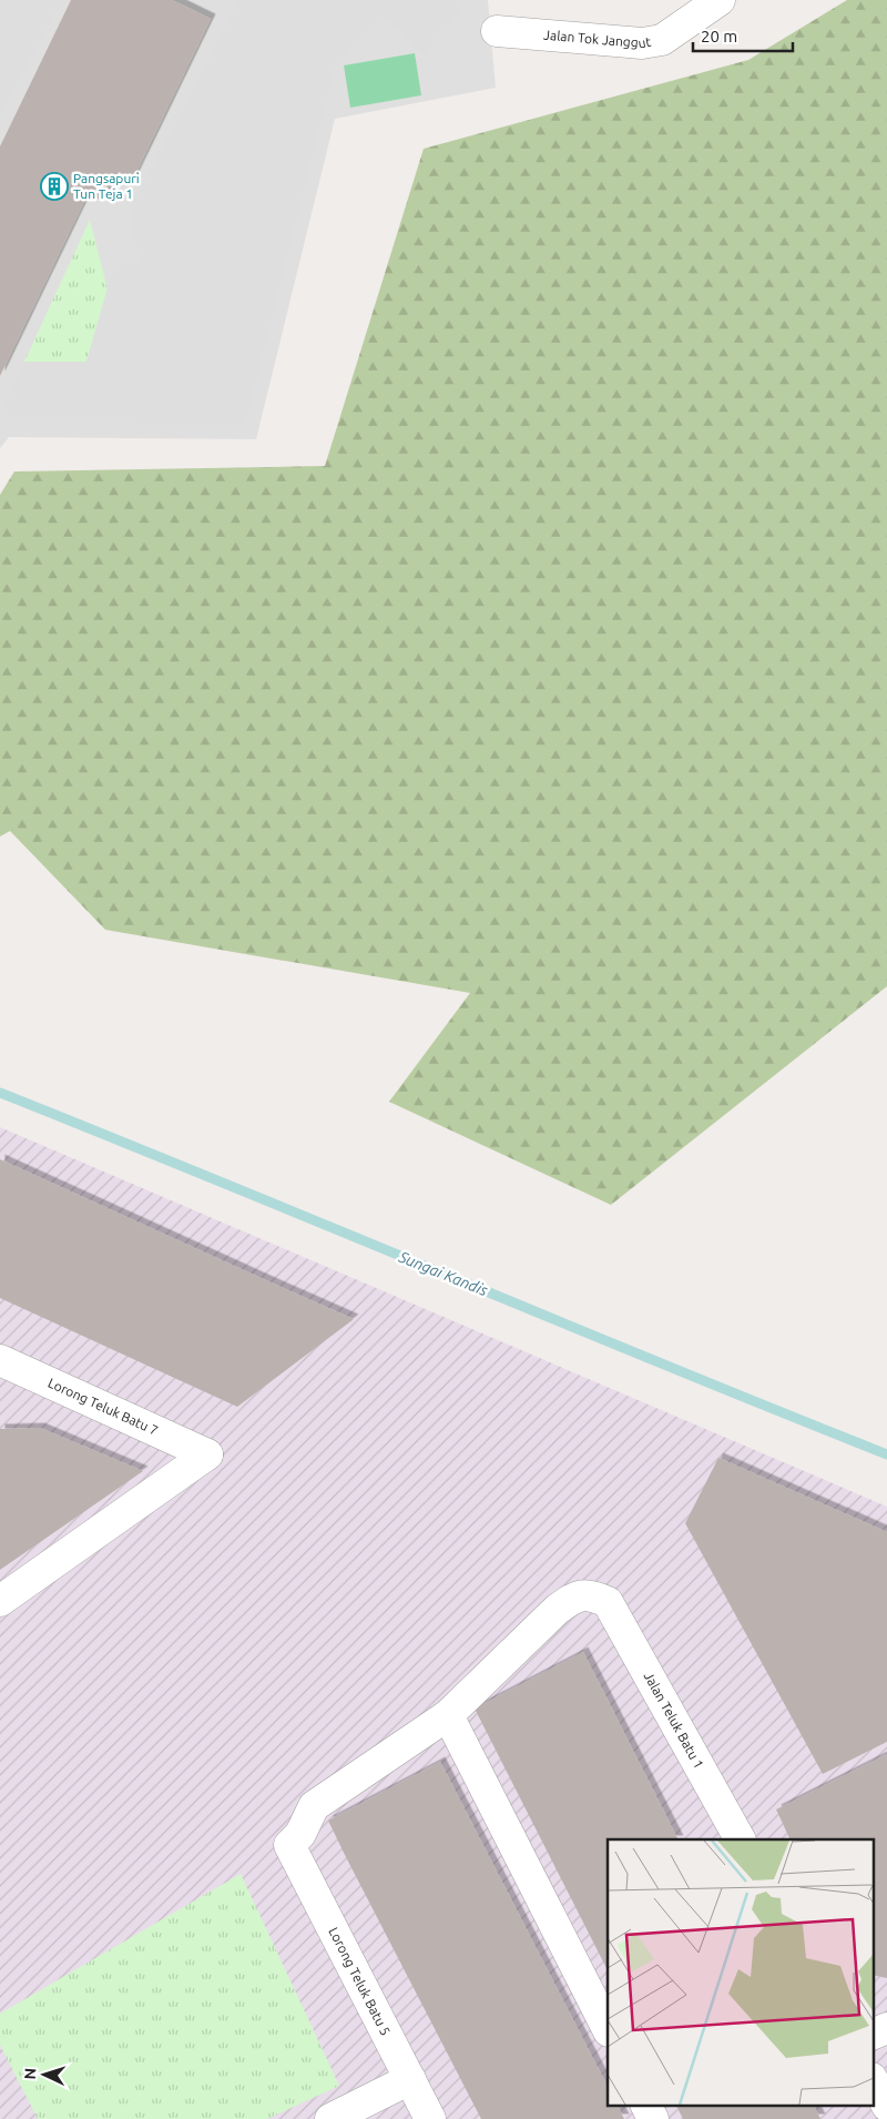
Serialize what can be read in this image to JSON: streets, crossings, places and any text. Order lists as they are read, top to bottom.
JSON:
{
  "streets": {
    "street": [
      "Jalan Tok Janggut",
      "Lorong Teluk Batu 7",
      "Jalan Teluk Batu 1",
      "Lorong Teluk Batu 5"
    ]
  },
  "crossings": [
    ["Jalan Teluk Batu 1", "Lorong Teluk Batu 5"]
  ],
  "water": ["Sungai Kandis"],
  "places": {
    "building": ["Pangsapuri Tun Teja 1"]
  },
  "scale_bar": "20 m",
  "north": "left"
}
